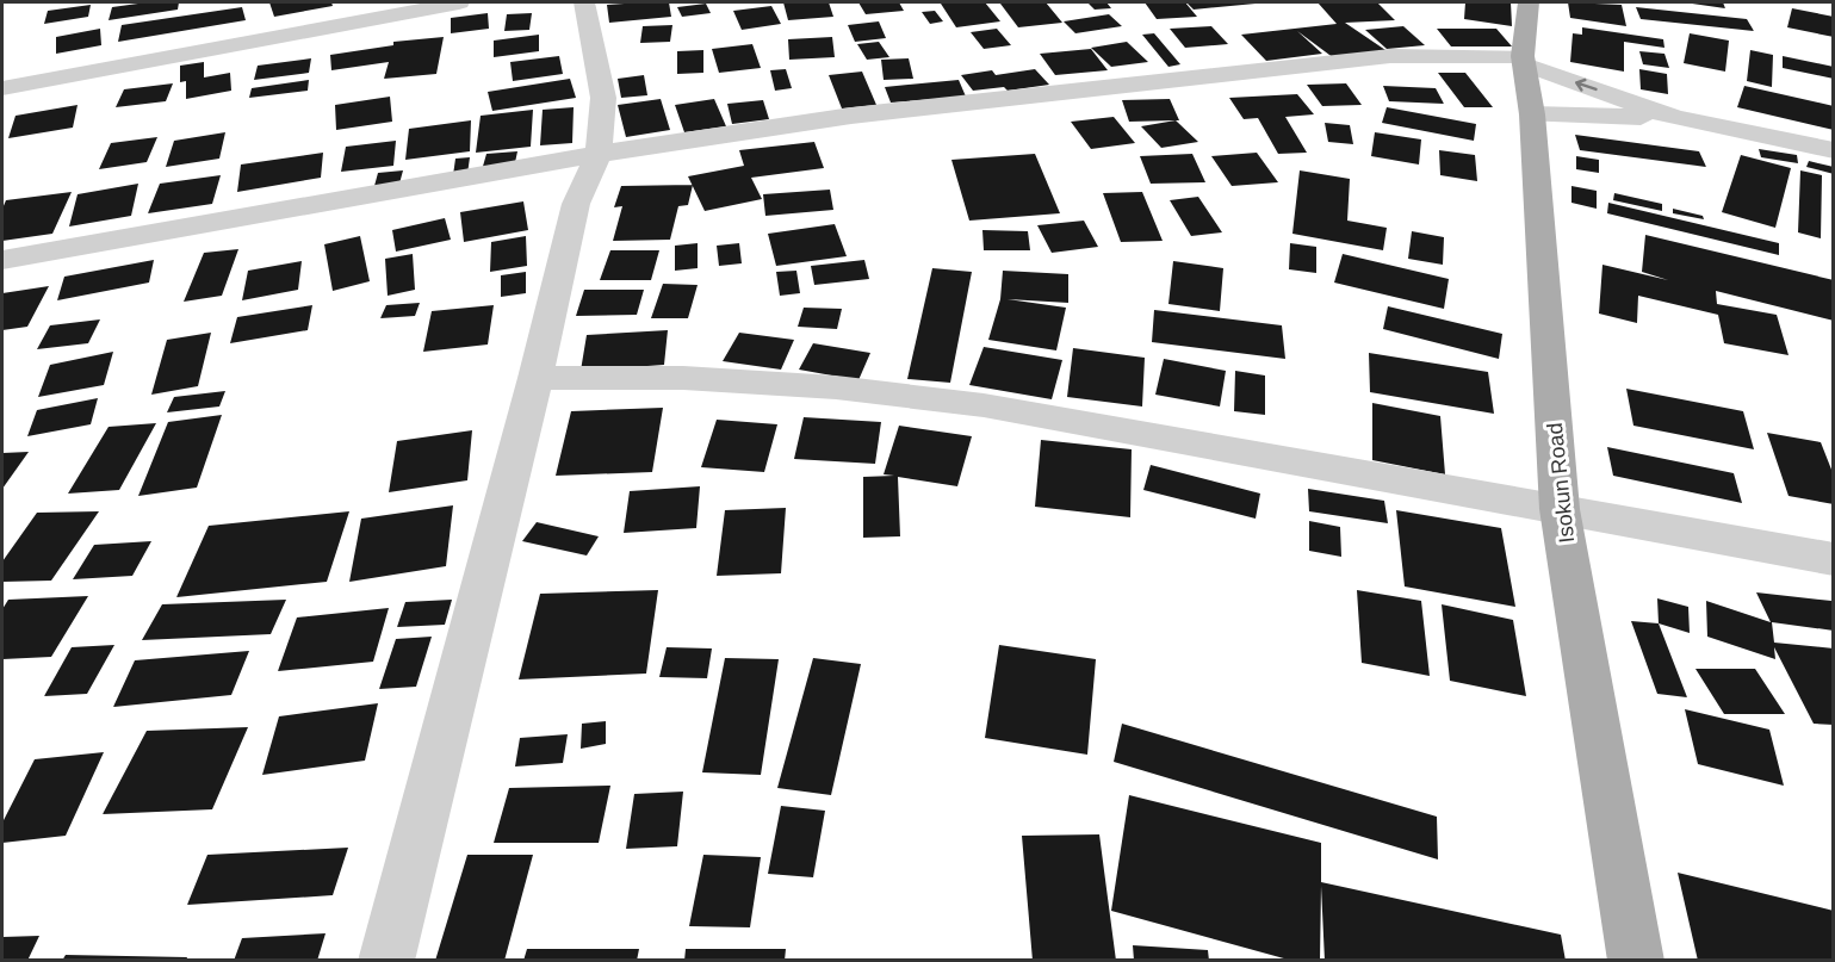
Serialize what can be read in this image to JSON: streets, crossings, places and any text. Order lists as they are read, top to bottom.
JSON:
{
  "streets": {
    "main road": ["Isokun Road"]
  }
}
